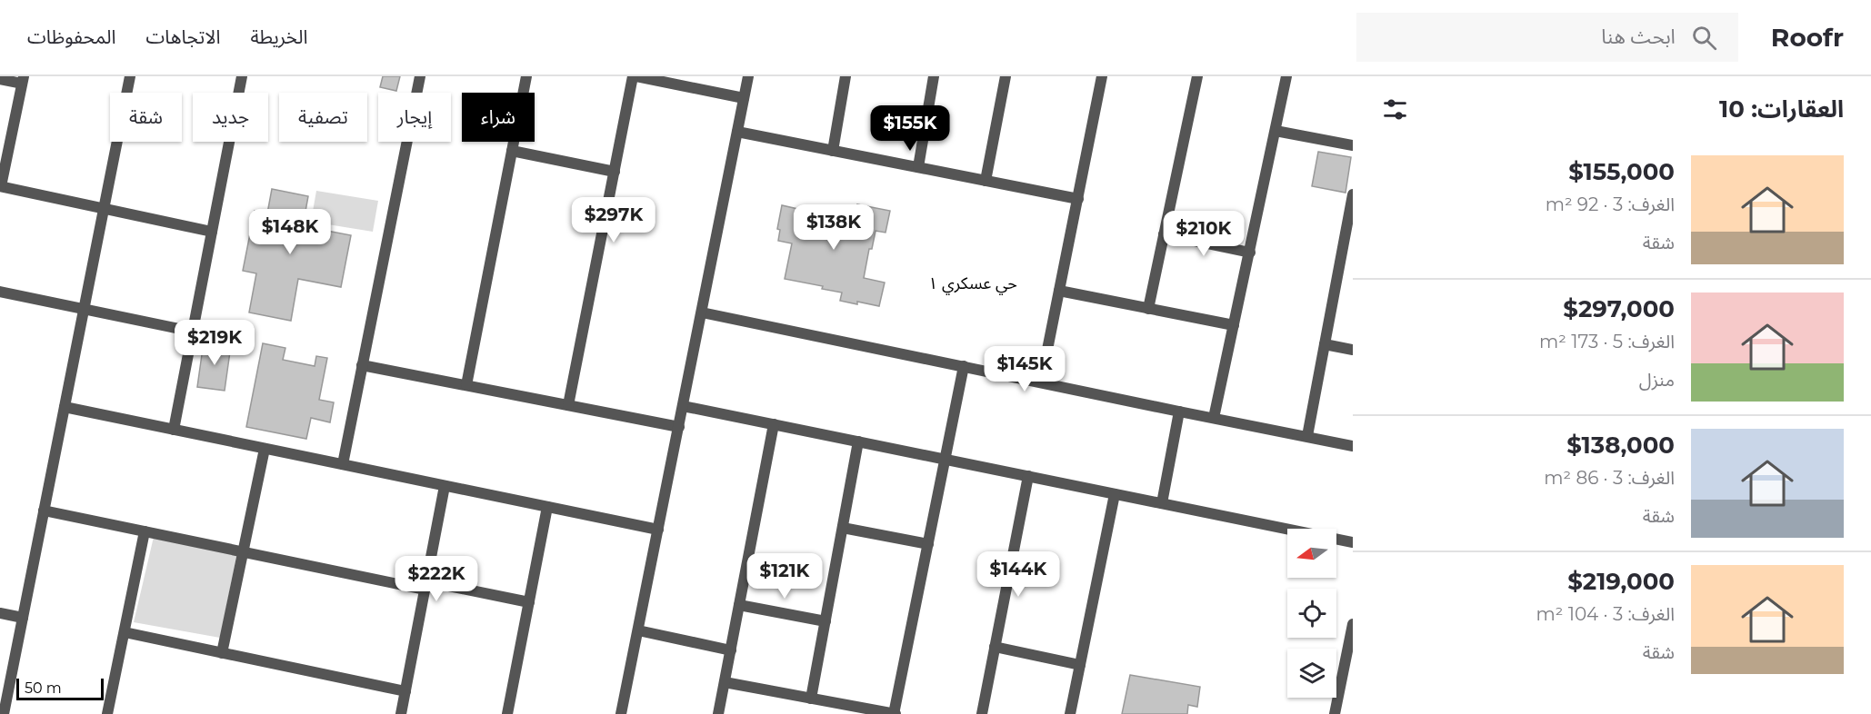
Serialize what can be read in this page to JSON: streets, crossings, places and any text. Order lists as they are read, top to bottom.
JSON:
{
  "districts": ["حي عسكري ١"],
  "scale_bar": "50 m",
  "north": "left",
  "page": {
    "header": "Roofr",
    "search": "ابحث هنا",
    "nav": ["الخريطة", "الاتجاهات", "المحفوظات"],
    "heading": "العقارات: 10",
    "chip": [
      "شراء",
      "إيجار",
      "تصفية",
      "جديد",
      "شقة"
    ],
    "price": [
      "$155K",
      "$297K",
      "$138K",
      "$148K",
      "$210K",
      "$219K",
      "$145K",
      "$144K",
      "$121K",
      "$222K"
    ],
    "list": [
      {
        "name": "$155,000",
        "note": "الغرف: 3 · 92 m² · شقة"
      },
      {
        "name": "$297,000",
        "note": "الغرف: 5 · 173 m² · منزل"
      },
      {
        "name": "$138,000",
        "note": "الغرف: 3 · 86 m² · شقة"
      },
      {
        "name": "$219,000",
        "note": "الغرف: 3 · 104 m² · شقة"
      }
    ],
    "scale": "50 m"
  }
}
